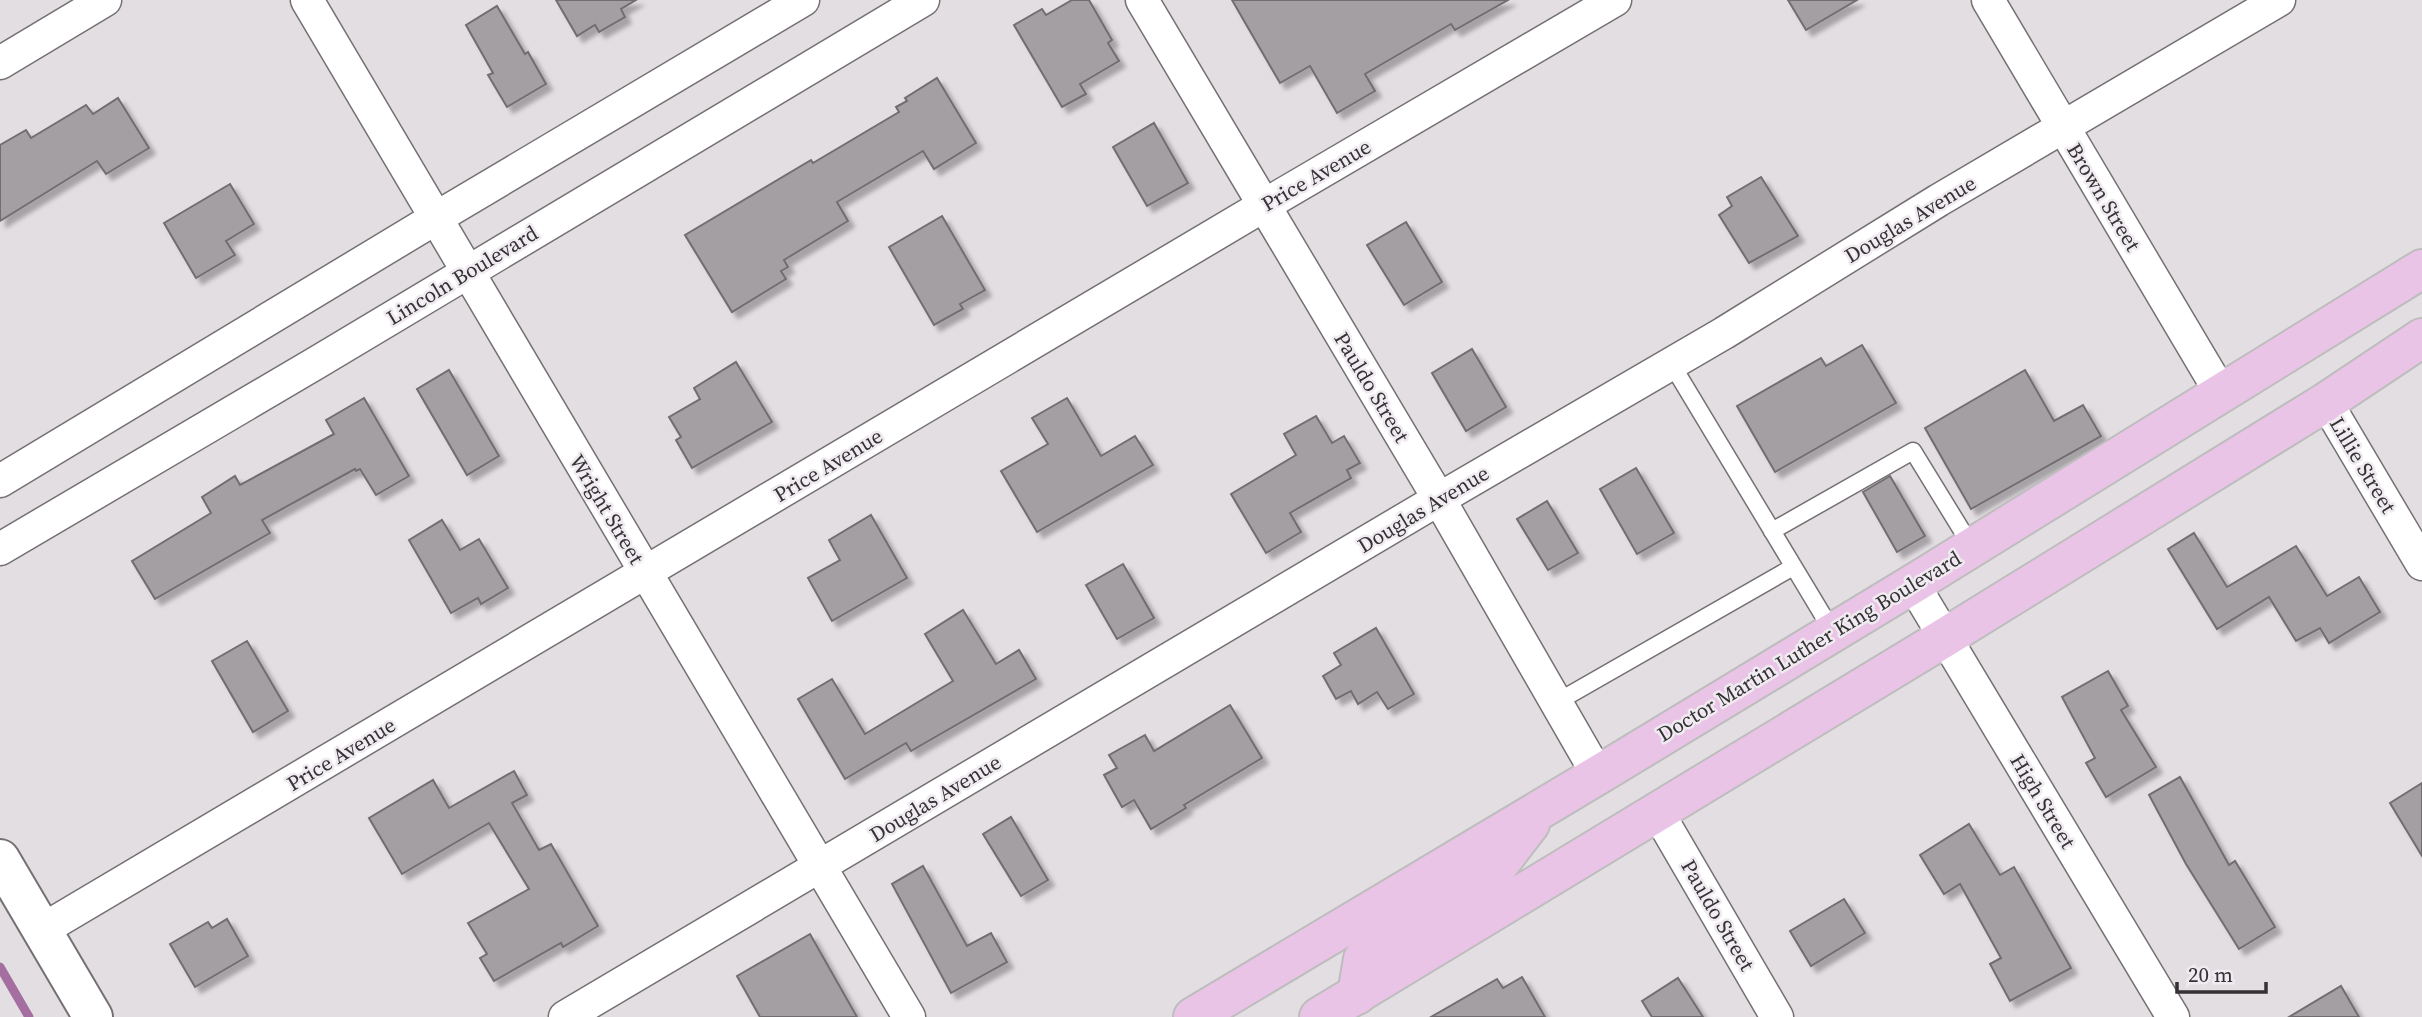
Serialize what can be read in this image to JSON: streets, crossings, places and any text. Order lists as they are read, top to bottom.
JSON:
{
  "streets": {
    "main road": ["Doctor Martin Luther King Boulevard"],
    "street": [
      "Price Avenue",
      "Brown Street",
      "Douglas Avenue",
      "Lincoln Boulevard",
      "Pauldo Street",
      "Lillie Street",
      "Wright Street",
      "High Street"
    ]
  },
  "crossings": [
    ["Price Avenue", "Pauldo Street"],
    ["Price Avenue", "Wright Street"],
    ["Brown Street", "Douglas Avenue"],
    ["Brown Street", "Doctor Martin Luther King Boulevard"],
    ["Douglas Avenue", "Pauldo Street"],
    ["Douglas Avenue", "Wright Street"],
    ["Lincoln Boulevard", "Wright Street"],
    ["Pauldo Street", "Doctor Martin Luther King Boulevard"],
    ["Doctor Martin Luther King Boulevard", "High Street"]
  ],
  "scale_bar": "20 m"
}
